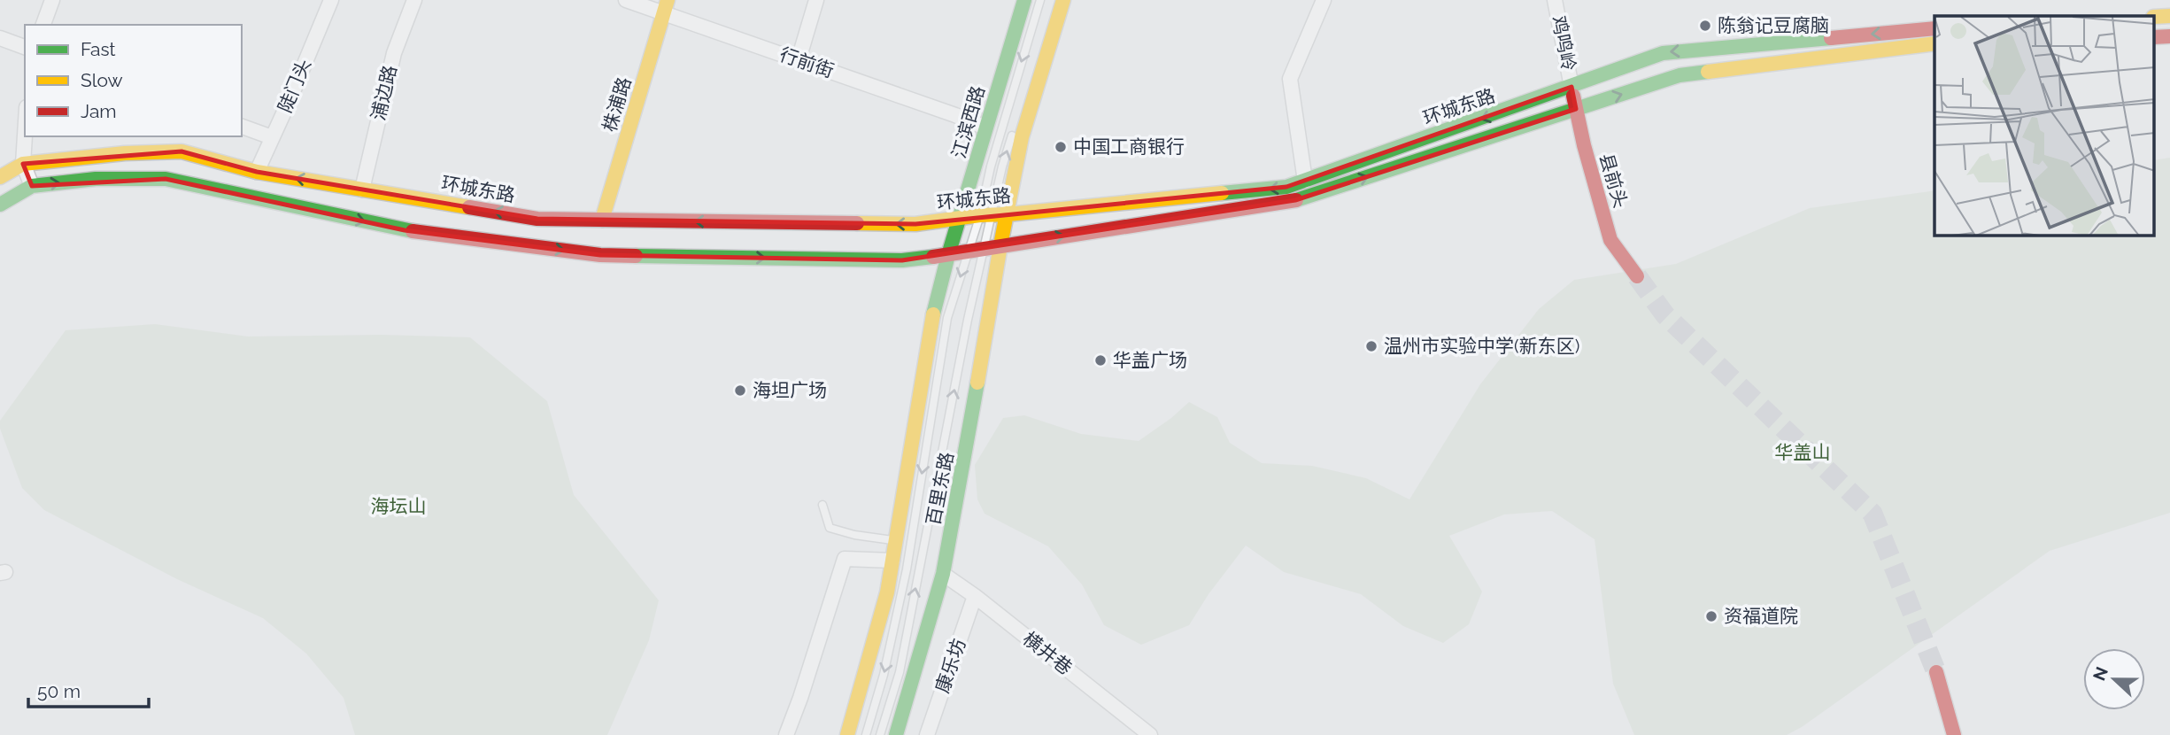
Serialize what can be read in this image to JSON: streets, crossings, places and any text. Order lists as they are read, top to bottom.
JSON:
{
  "streets": {
    "main road": [
      "株浦路",
      "环城东路",
      "江滨西路",
      "县前头",
      "百里东路"
    ],
    "street": [
      "鸡鸣岭",
      "行前街",
      "陡门头",
      "浦边路",
      "横井巷",
      "康乐坊"
    ]
  },
  "crossings": [
    ["鸡鸣岭", "环城东路"],
    ["鸡鸣岭", "县前头"],
    ["行前街", "株浦路"],
    ["行前街", "江滨西路"],
    ["陡门头", "环城东路"],
    ["浦边路", "环城东路"],
    ["株浦路", "环城东路"],
    ["环城东路", "江滨西路"],
    ["环城东路", "县前头"],
    ["环城东路", "百里东路"],
    ["江滨西路", "百里东路"],
    ["百里东路", "横井巷"],
    ["横井巷", "康乐坊"]
  ],
  "parks": ["华盖山", "海坛山"],
  "places": [
    "陈翁记豆腐脑",
    "中国工商银行",
    "温州市实验中学(新东区)",
    "华盖广场",
    "海坦广场",
    "资福道院"
  ],
  "legend": ["Fast", "Slow", "Jam"],
  "scale_bar": "50 m",
  "north": "left"
}
